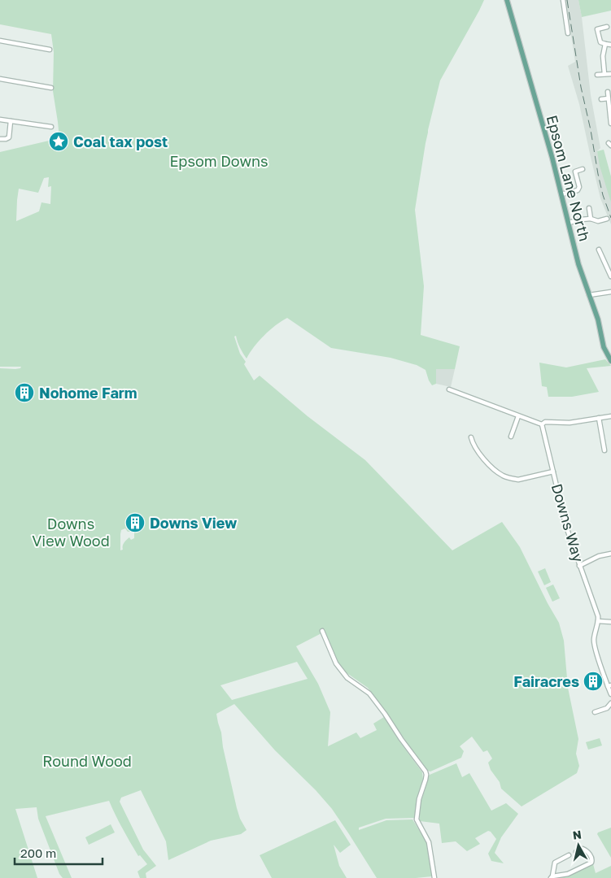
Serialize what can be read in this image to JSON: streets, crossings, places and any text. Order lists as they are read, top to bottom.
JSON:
{
  "streets": {
    "main road": ["Epsom Lane North"],
    "street": ["Downs Way"]
  },
  "parks": ["Epsom Downs", "Downs View Wood", "Round Wood"],
  "places": {
    "place": ["Coal tax post"],
    "building": ["Nohome Farm", "Downs View", "Fairacres"]
  },
  "scale_bar": "200 m",
  "north": "top"
}
